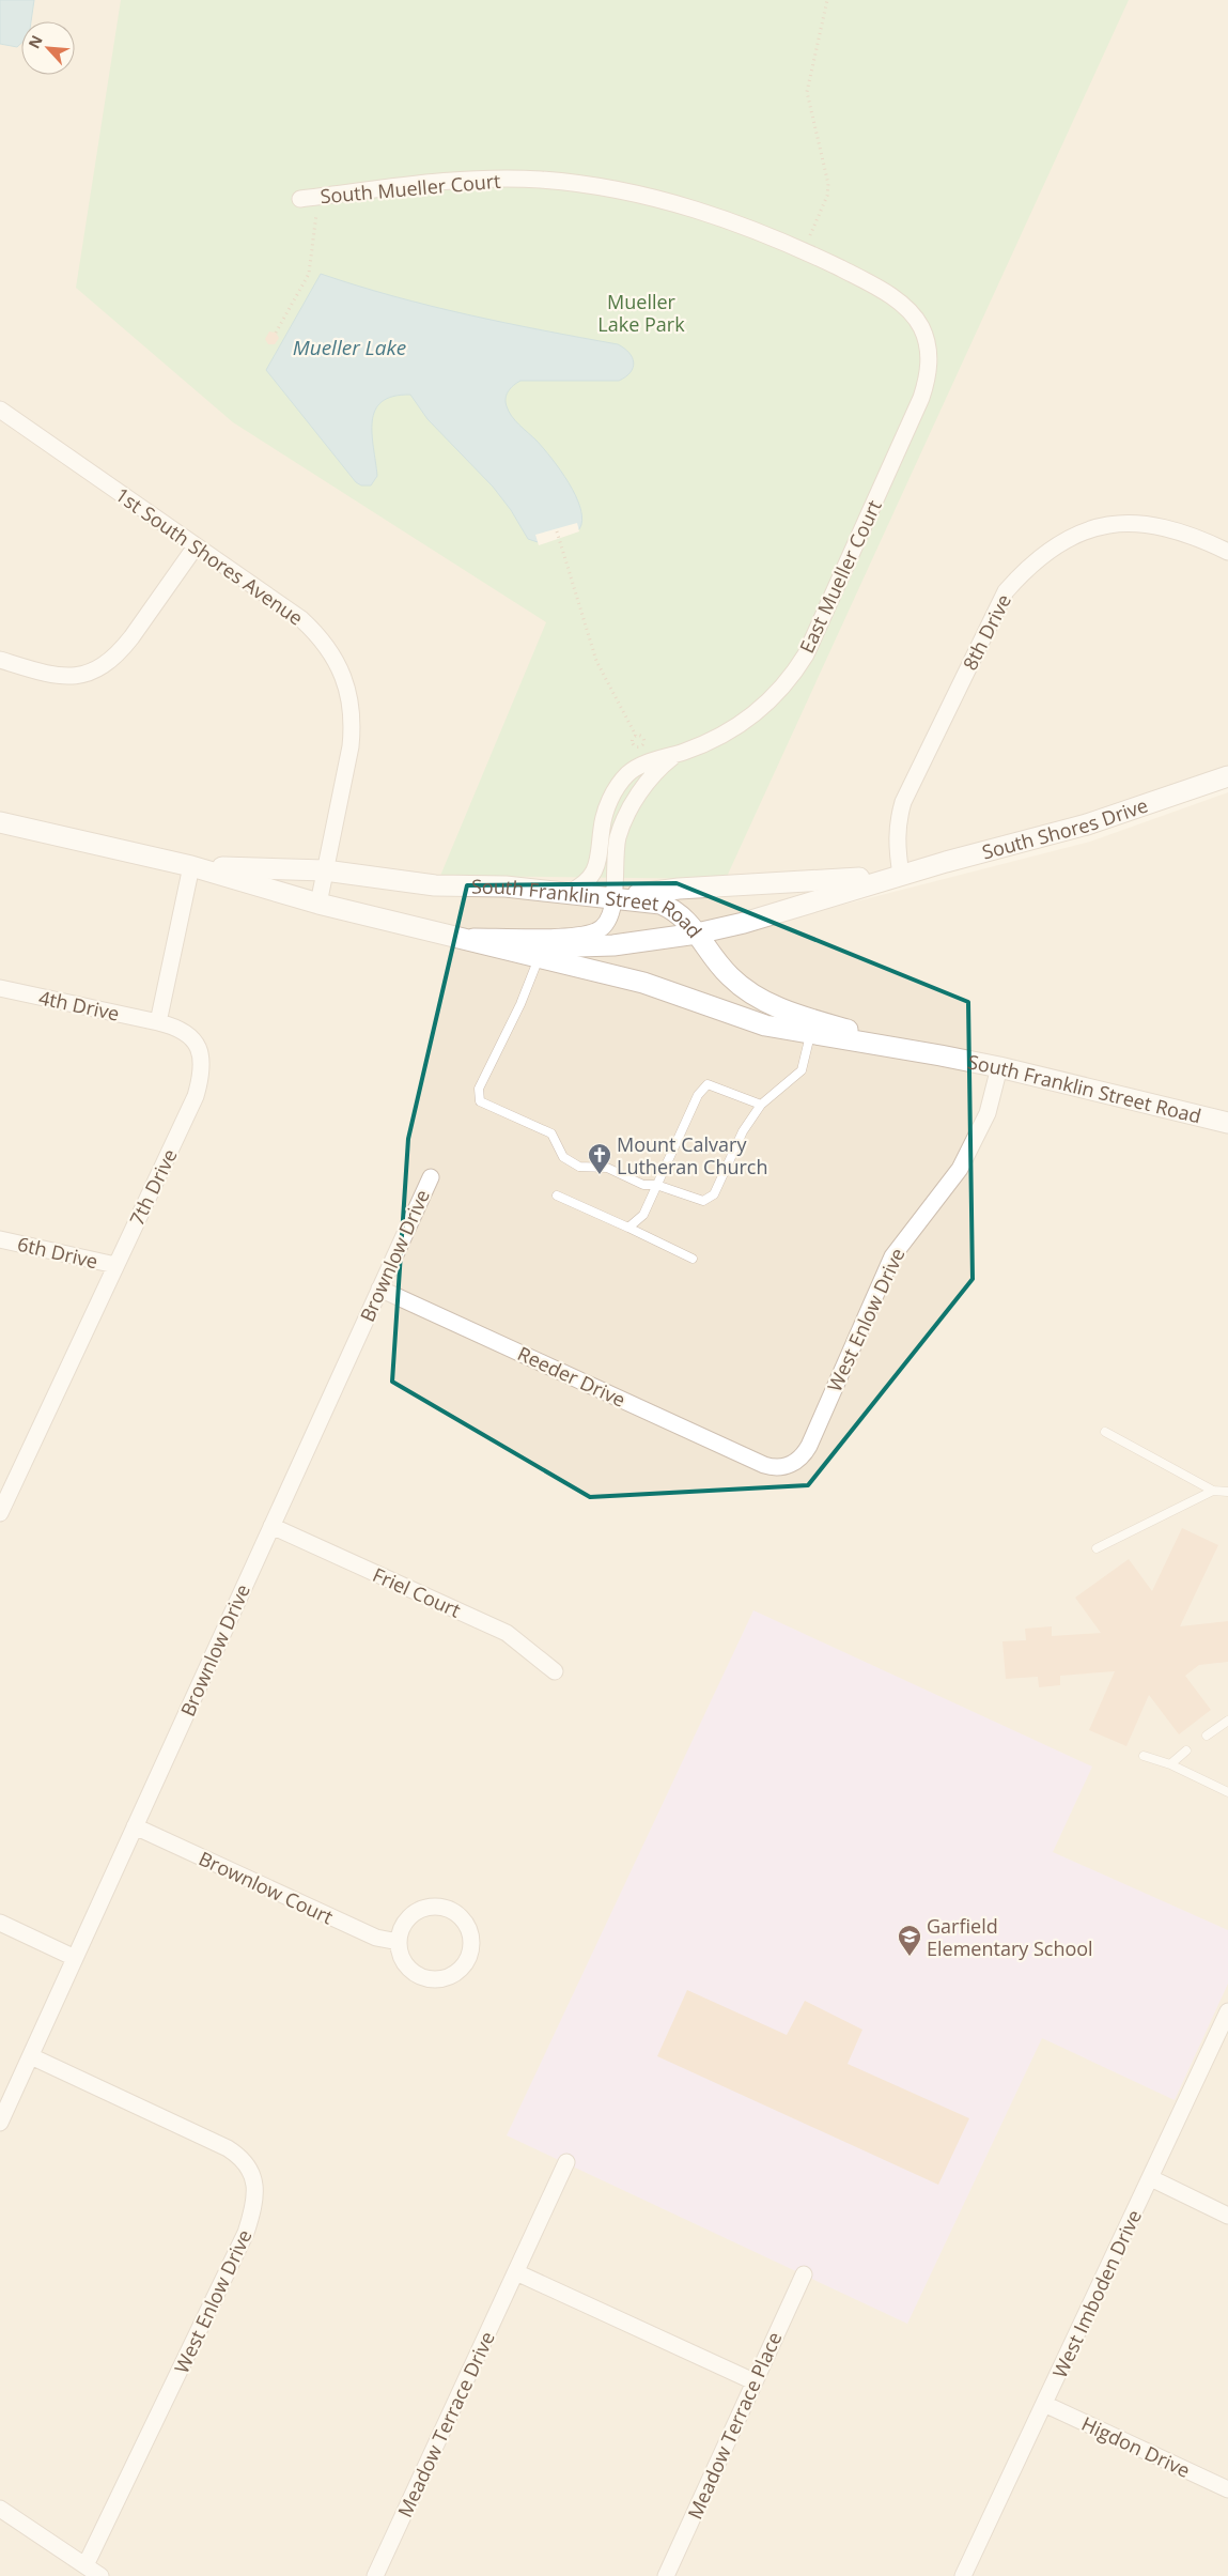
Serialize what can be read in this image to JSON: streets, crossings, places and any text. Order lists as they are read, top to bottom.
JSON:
{
  "streets": {
    "street": [
      "South Mueller Court",
      "1st South Shores Avenue",
      "East Mueller Court",
      "8th Drive",
      "South Shores Drive",
      "South Franklin Street Road",
      "4th Drive",
      "7th Drive",
      "6th Drive",
      "Brownlow Drive",
      "West Enlow Drive",
      "Reeder Drive",
      "Friel Court",
      "Brownlow Court",
      "West Imboden Drive",
      "Meadow Terrace Drive",
      "Meadow Terrace Place",
      "Higdon Drive"
    ]
  },
  "crossings": [
    ["South Mueller Court", "East Mueller Court"],
    ["1st South Shores Avenue", "South Franklin Street Road"],
    ["East Mueller Court", "South Shores Drive"],
    ["East Mueller Court", "South Franklin Street Road"],
    ["8th Drive", "South Shores Drive"],
    ["South Shores Drive", "South Franklin Street Road"],
    ["South Franklin Street Road", "West Enlow Drive"],
    ["4th Drive", "7th Drive"],
    ["7th Drive", "6th Drive"],
    ["Brownlow Drive", "West Enlow Drive"],
    ["Brownlow Drive", "Reeder Drive"],
    ["Brownlow Drive", "Friel Court"],
    ["Brownlow Drive", "Brownlow Court"],
    ["West Enlow Drive", "Reeder Drive"],
    ["West Imboden Drive", "Higdon Drive"]
  ],
  "water": ["Mueller Lake"],
  "parks": ["Mueller Lake Park"],
  "places": {
    "church": ["Mount Calvary Lutheran Church"],
    "school or university": ["Garfield Elementary School"]
  },
  "north": "top left"
}
